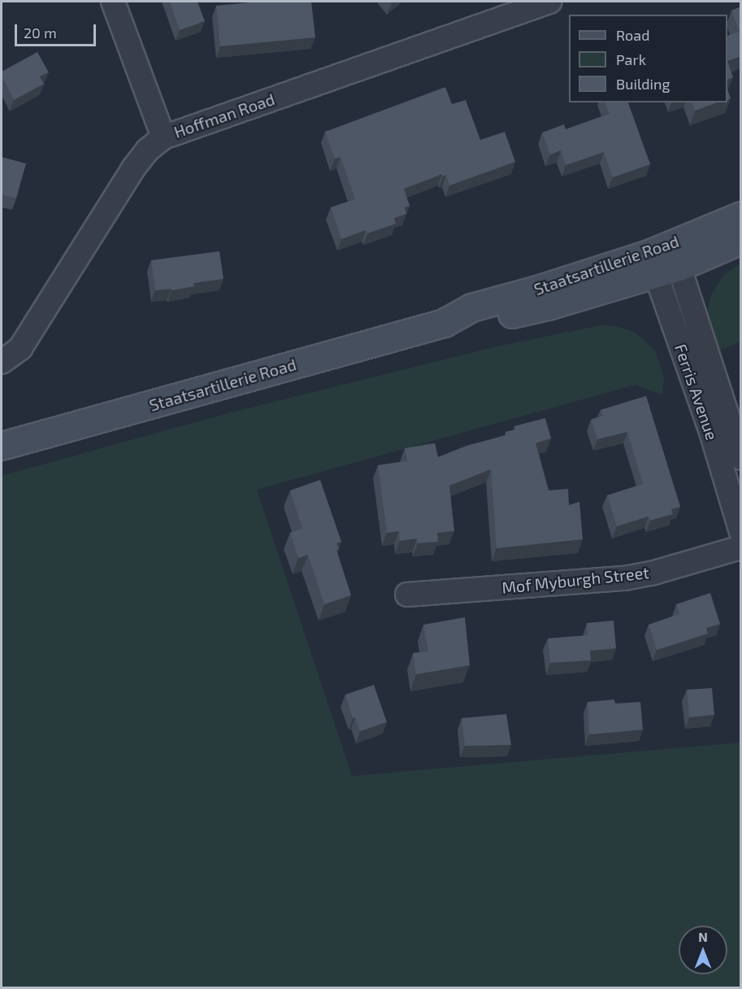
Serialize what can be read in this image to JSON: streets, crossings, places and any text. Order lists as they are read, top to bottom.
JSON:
{
  "streets": {
    "street": [
      "Hoffman Road",
      "Staatsartillerie Road",
      "Ferris Avenue",
      "Mof Myburgh Street"
    ]
  },
  "crossings": [
    ["Staatsartillerie Road", "Ferris Avenue"]
  ],
  "legend": ["Road", "Park", "Building"],
  "scale_bar": "20 m",
  "north": "top"
}
